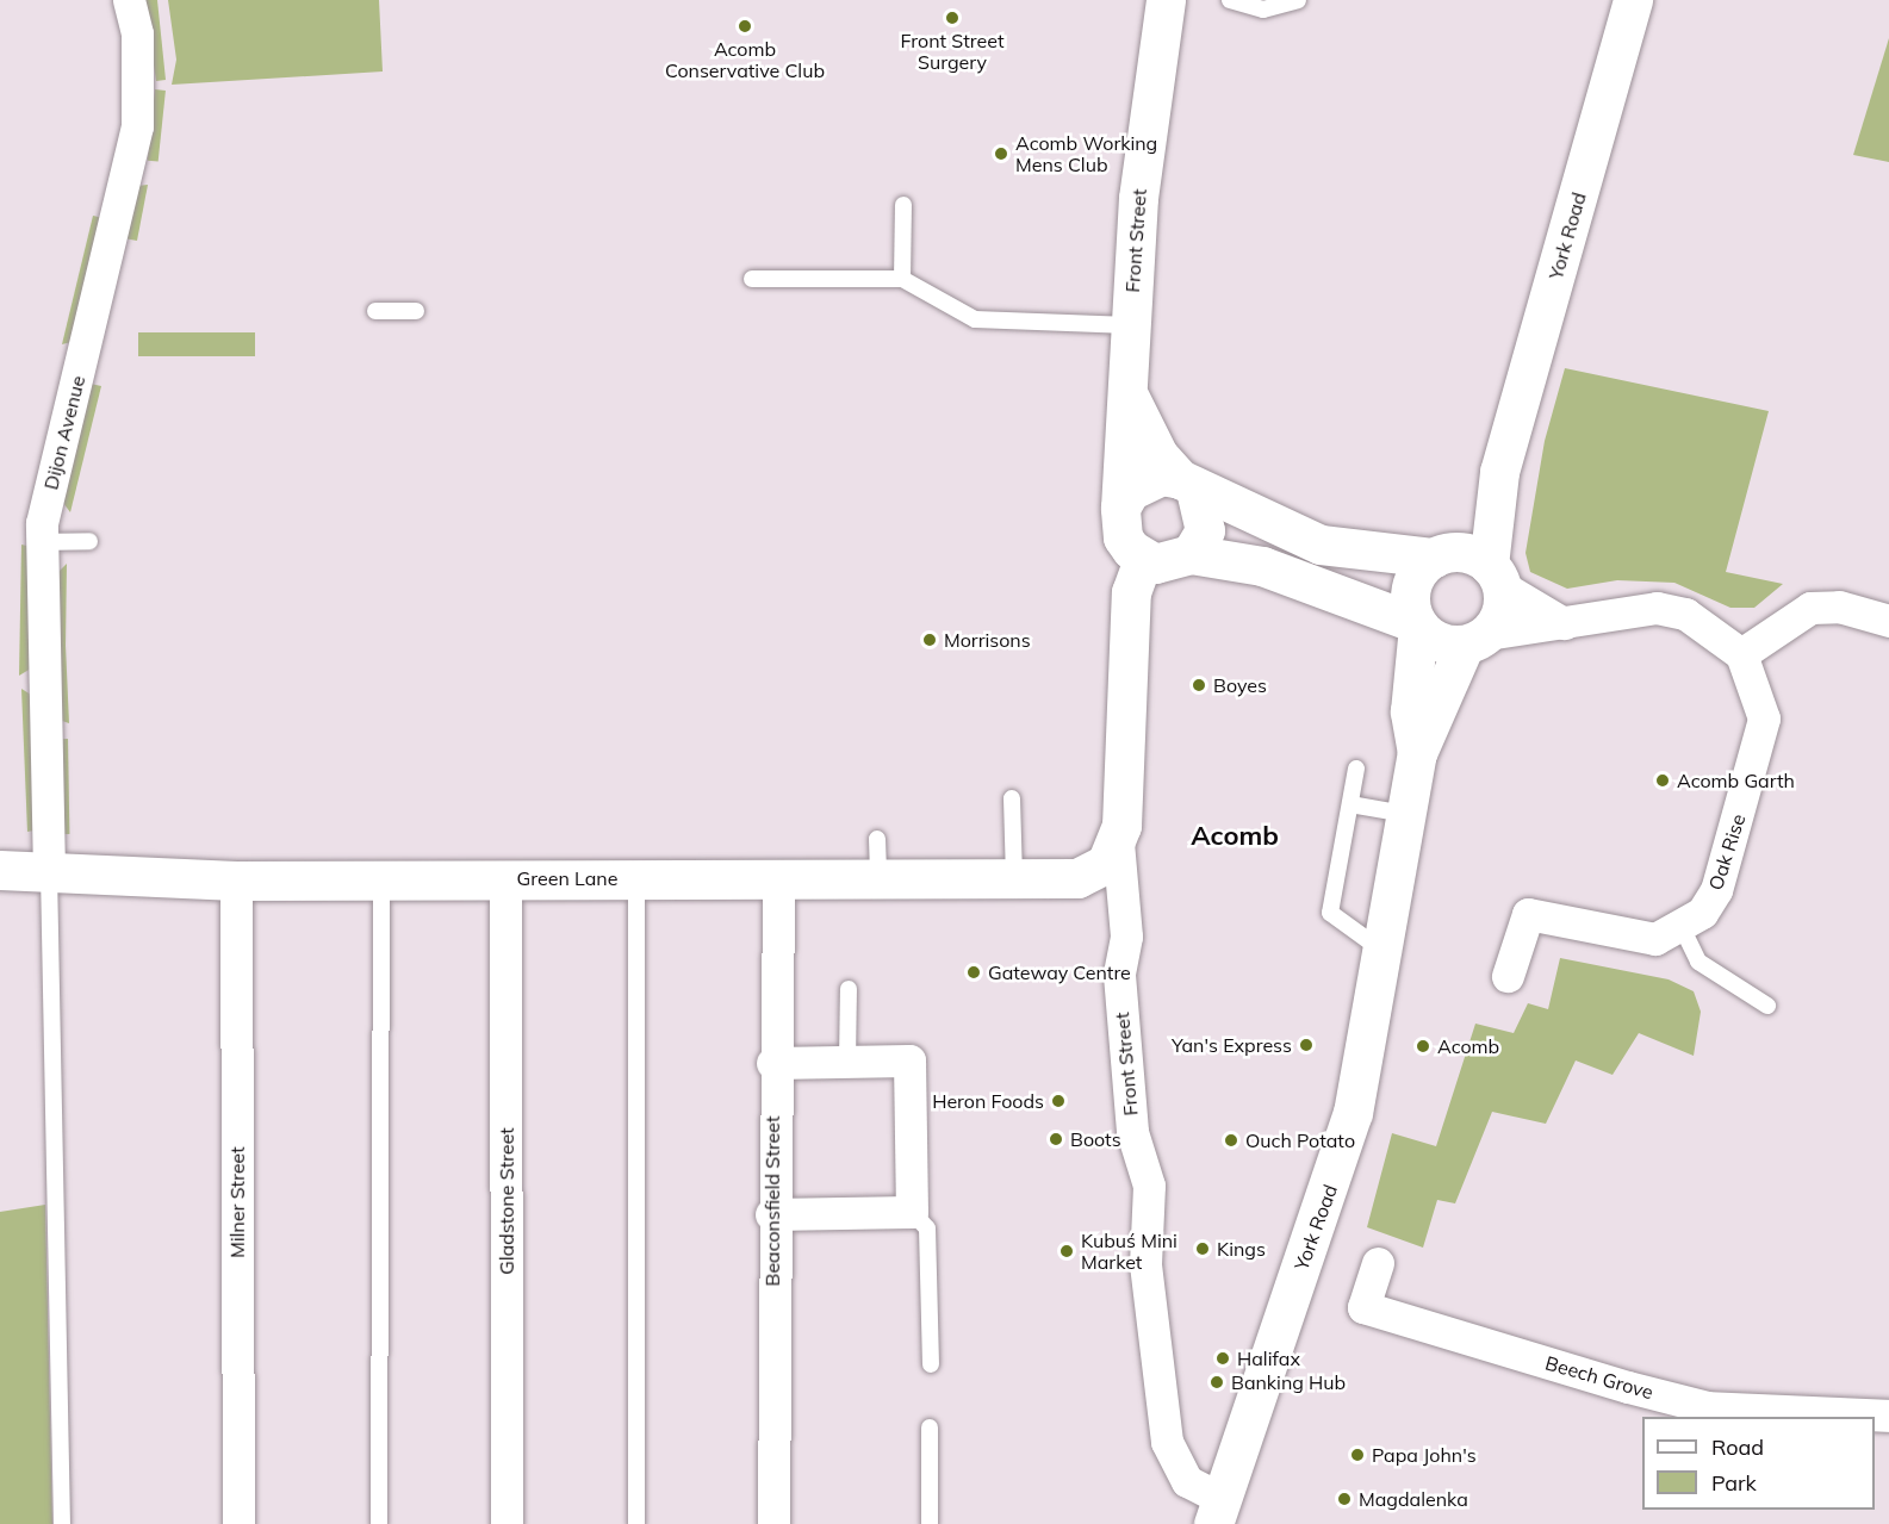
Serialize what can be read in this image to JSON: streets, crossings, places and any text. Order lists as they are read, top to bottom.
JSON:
{
  "streets": {
    "street": [
      "York Road",
      "Front Street",
      "Dijon Avenue",
      "Oak Rise",
      "Green Lane",
      "Gladstone Street",
      "Beaconsfield Street",
      "Milner Street",
      "Beech Grove"
    ]
  },
  "crossings": [
    ["York Road", "Front Street"],
    ["Front Street", "Green Lane"],
    ["Dijon Avenue", "Green Lane"],
    ["Green Lane", "Gladstone Street"],
    ["Green Lane", "Beaconsfield Street"],
    ["Green Lane", "Milner Street"]
  ],
  "districts": ["Acomb"],
  "places": [
    "Front Street Surgery",
    "Acomb Conservative Club",
    "Acomb Working Mens Club",
    "Morrisons",
    "Boyes",
    "Acomb Garth",
    "Gateway Centre",
    "Yan's Express",
    "Acomb",
    "Heron Foods",
    "Boots",
    "Ouch Potato",
    "Kings",
    "Kubuś Mini Market",
    "Halifax",
    "Banking Hub",
    "Papa John's",
    "Magdalenka"
  ],
  "legend": ["Road", "Park"]
}
